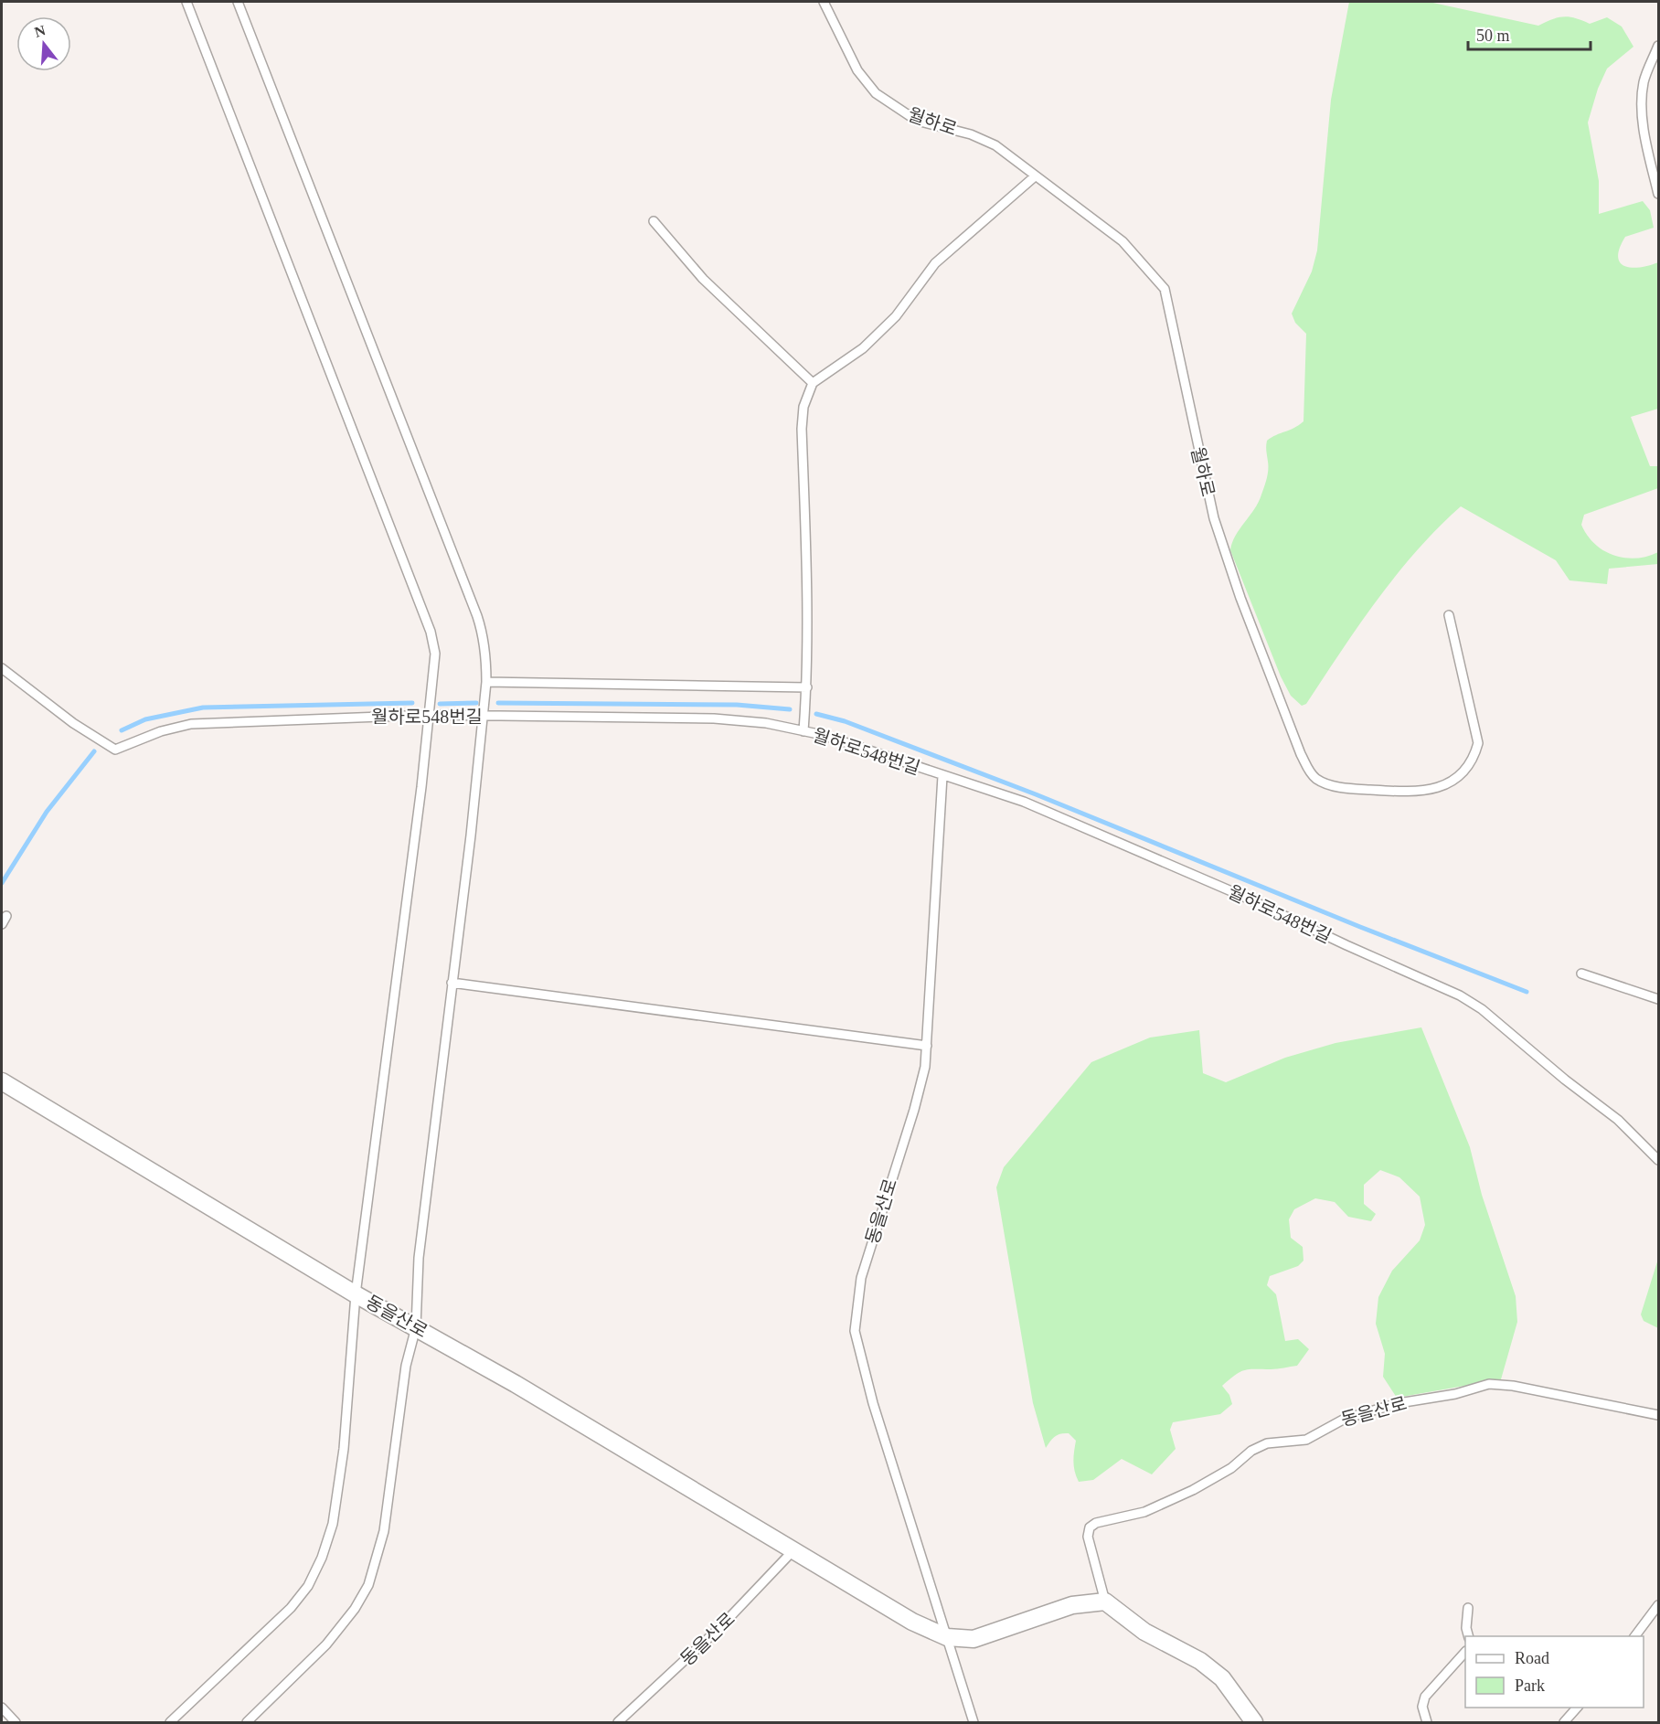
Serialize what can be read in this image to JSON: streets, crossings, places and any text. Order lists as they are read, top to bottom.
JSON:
{
  "streets": {
    "street": ["동을산로"],
    "lane": ["월하로", "월하로548번길"]
  },
  "crossings": [
    ["월하로548번길", "동을산로"]
  ],
  "legend": ["Road", "Park"],
  "scale_bar": "50 m",
  "north": "top"
}
